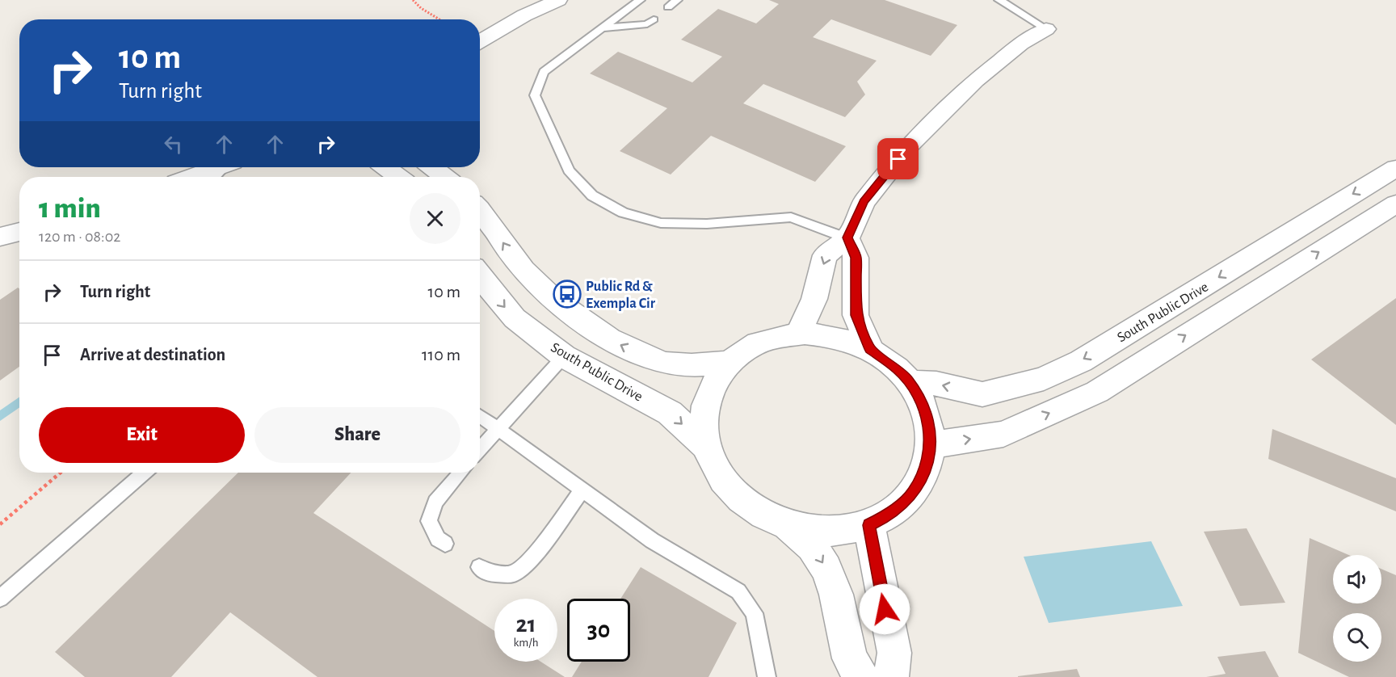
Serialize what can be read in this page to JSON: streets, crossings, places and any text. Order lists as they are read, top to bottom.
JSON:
{
  "streets": {
    "street": ["South Public Drive"]
  },
  "places": {
    "bus stop": ["Public Rd & Exempla Cir"]
  },
  "page": {
    "turn": ["10 m", "Turn right"],
    "heading": ["1 min", "120 m · 08:02"],
    "list": [
      {
        "name": "Turn right",
        "value": "10 m"
      },
      {
        "name": "Arrive at destination",
        "value": "110 m"
      }
    ],
    "buttons": ["Exit", "Share"],
    "speed": "21 km/h",
    "limit": "30"
  }
}
